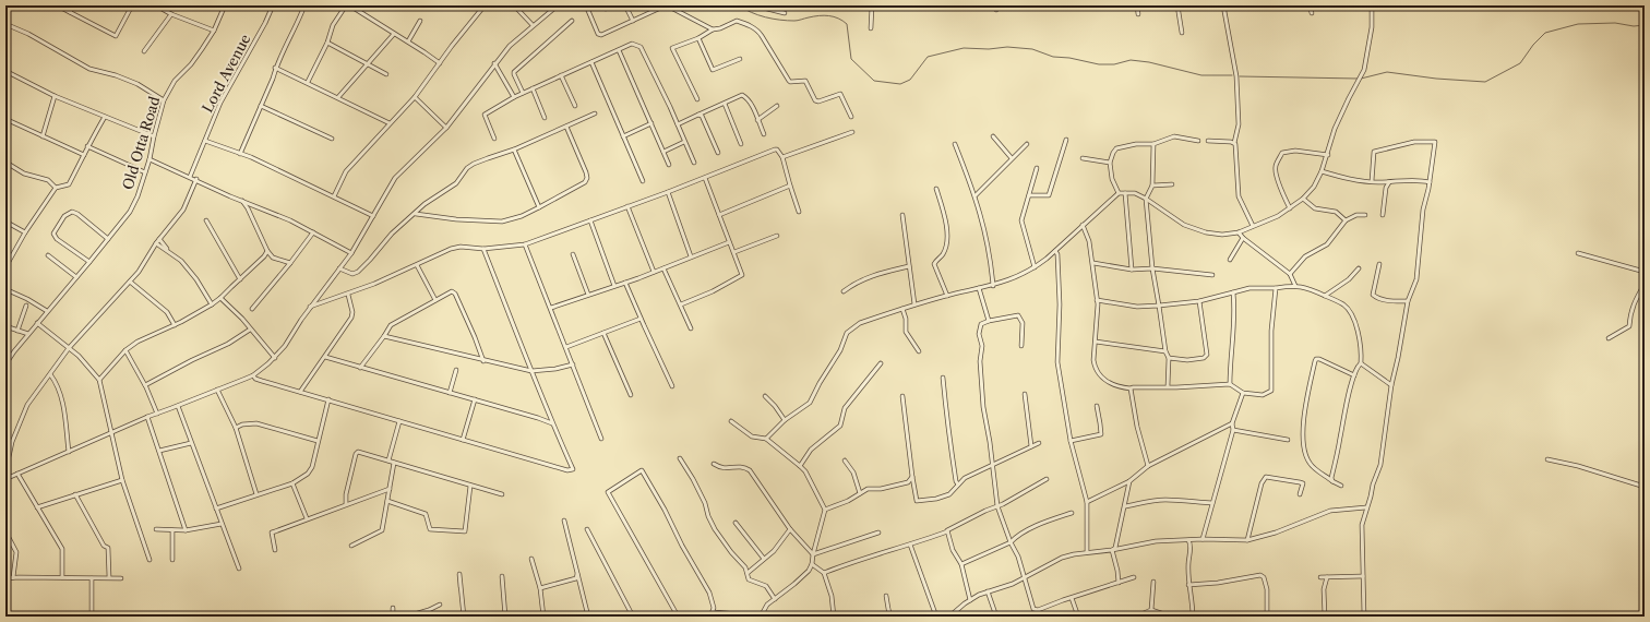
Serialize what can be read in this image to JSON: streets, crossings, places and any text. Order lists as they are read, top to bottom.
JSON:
{
  "streets": {
    "street": ["Lord Avenue", "Old Otta Road"]
  }
}
